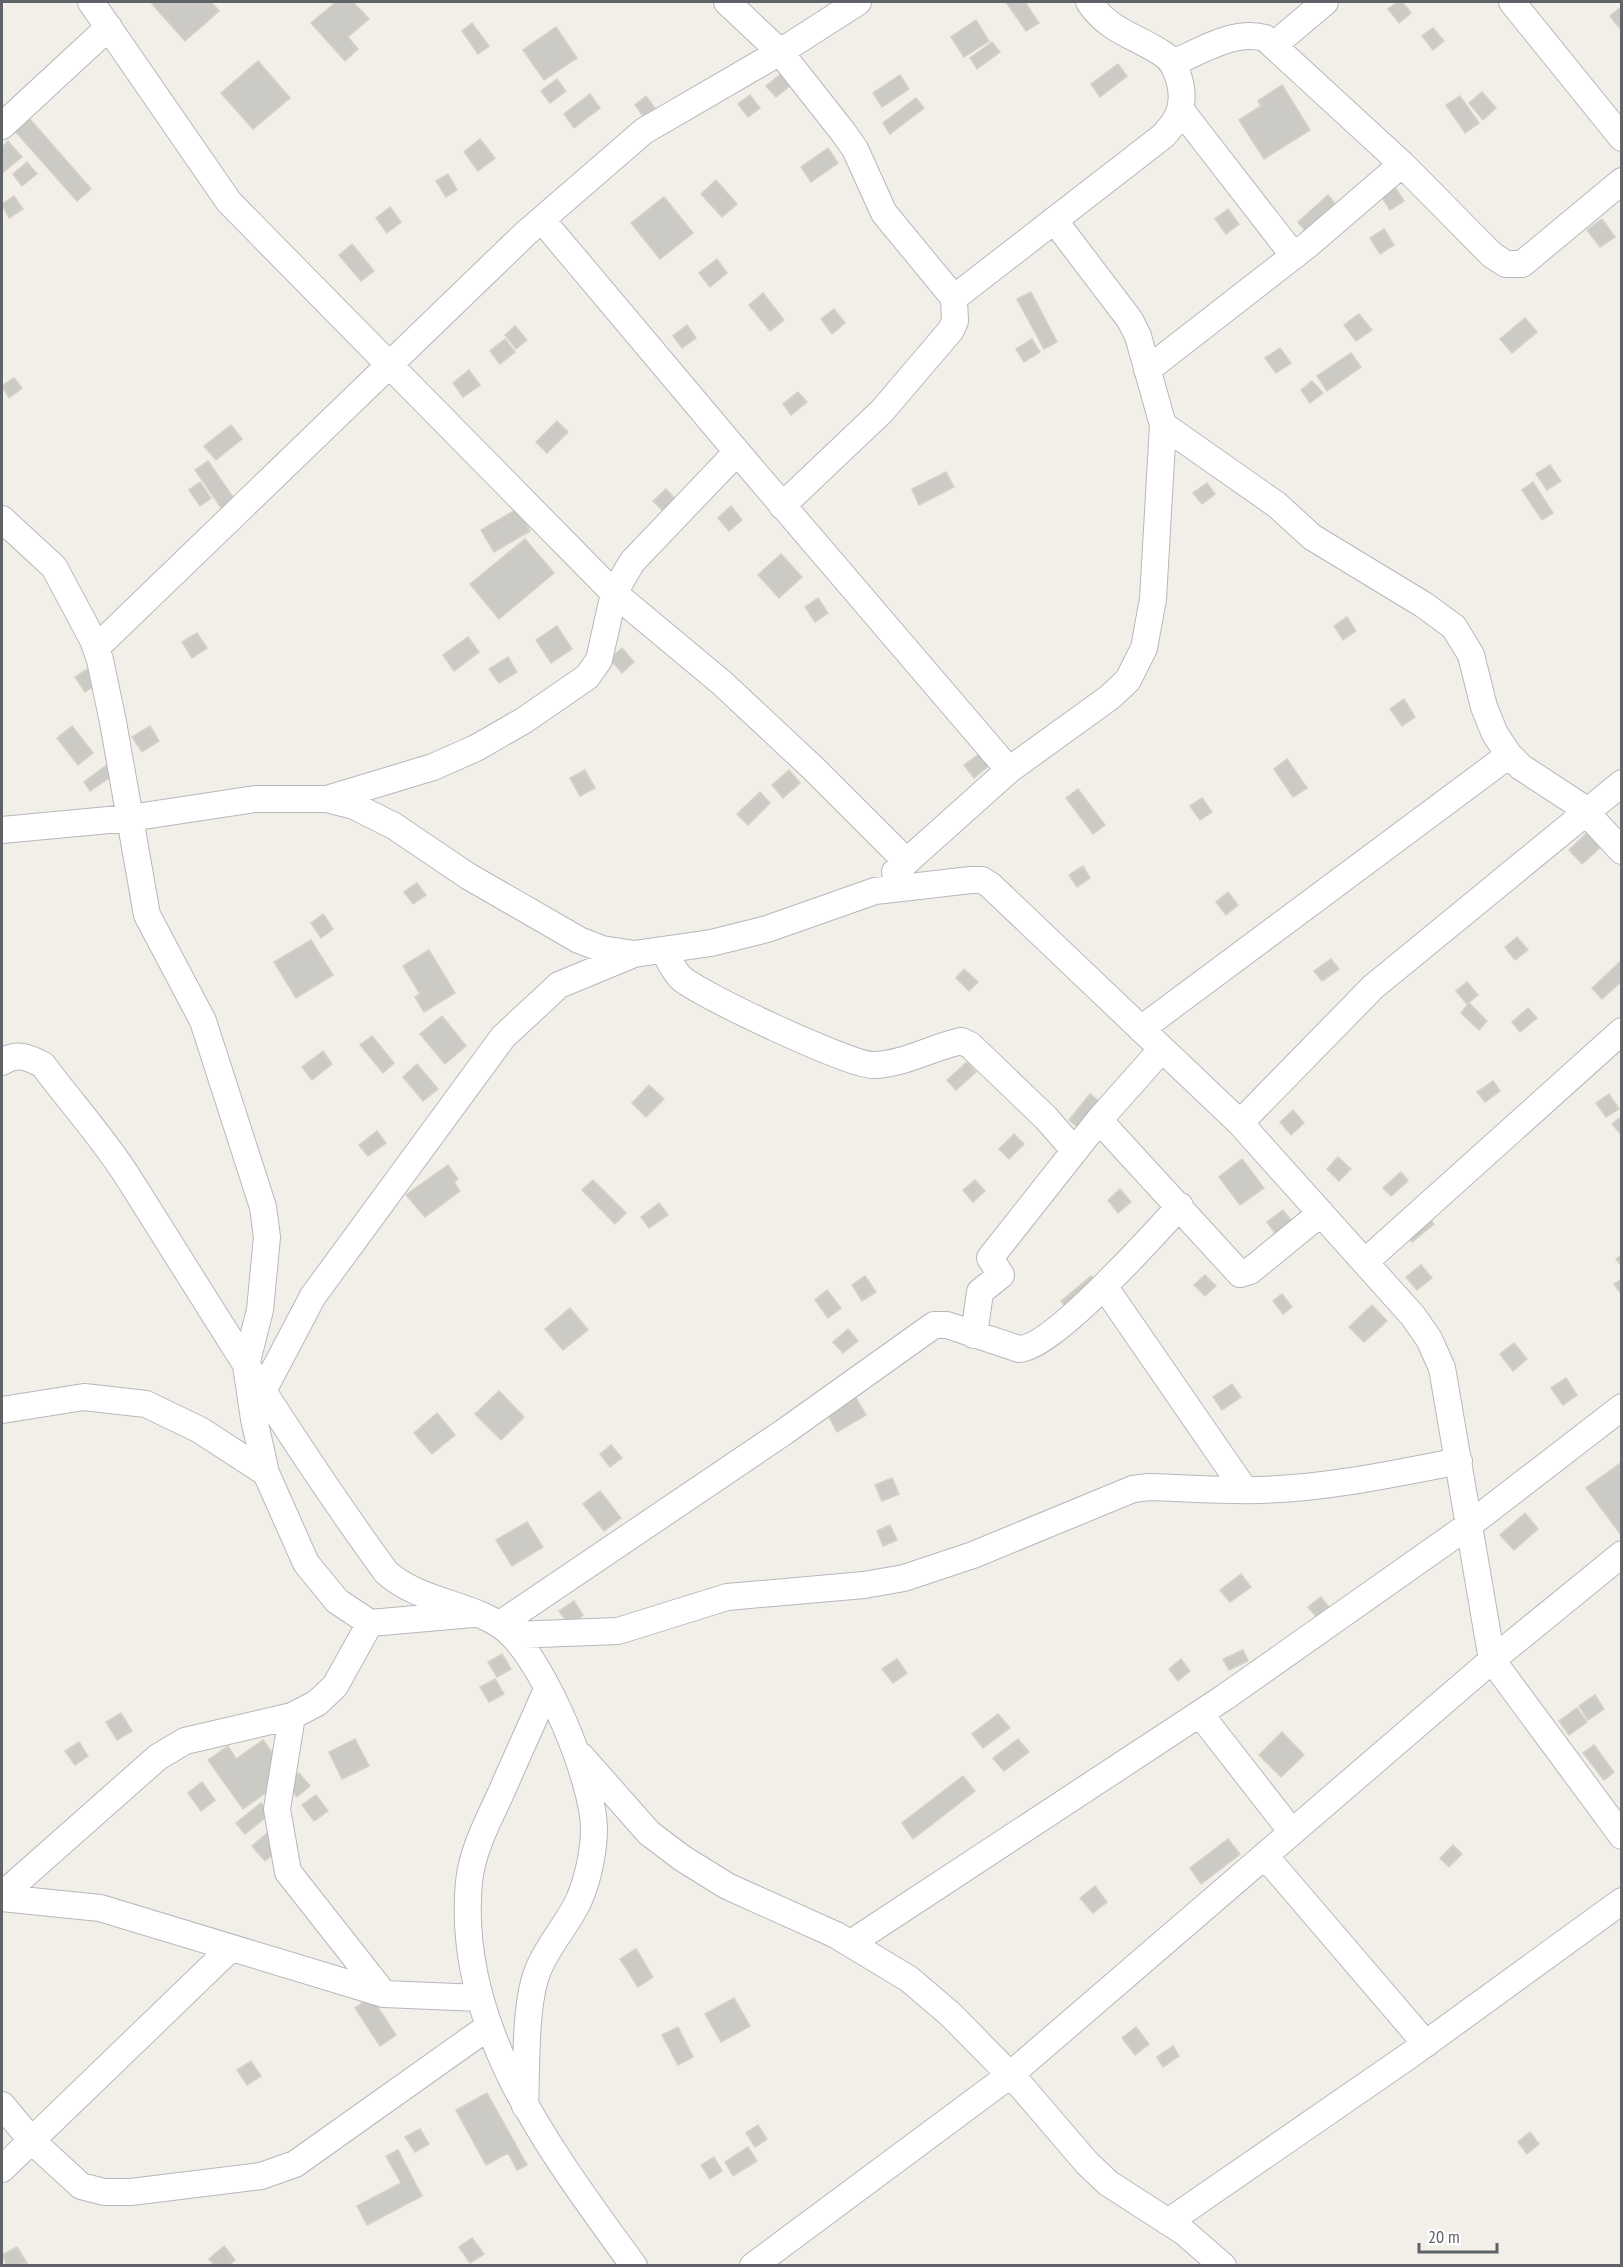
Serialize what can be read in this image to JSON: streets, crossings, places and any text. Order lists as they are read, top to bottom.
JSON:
{
  "scale_bar": "20 m"
}
